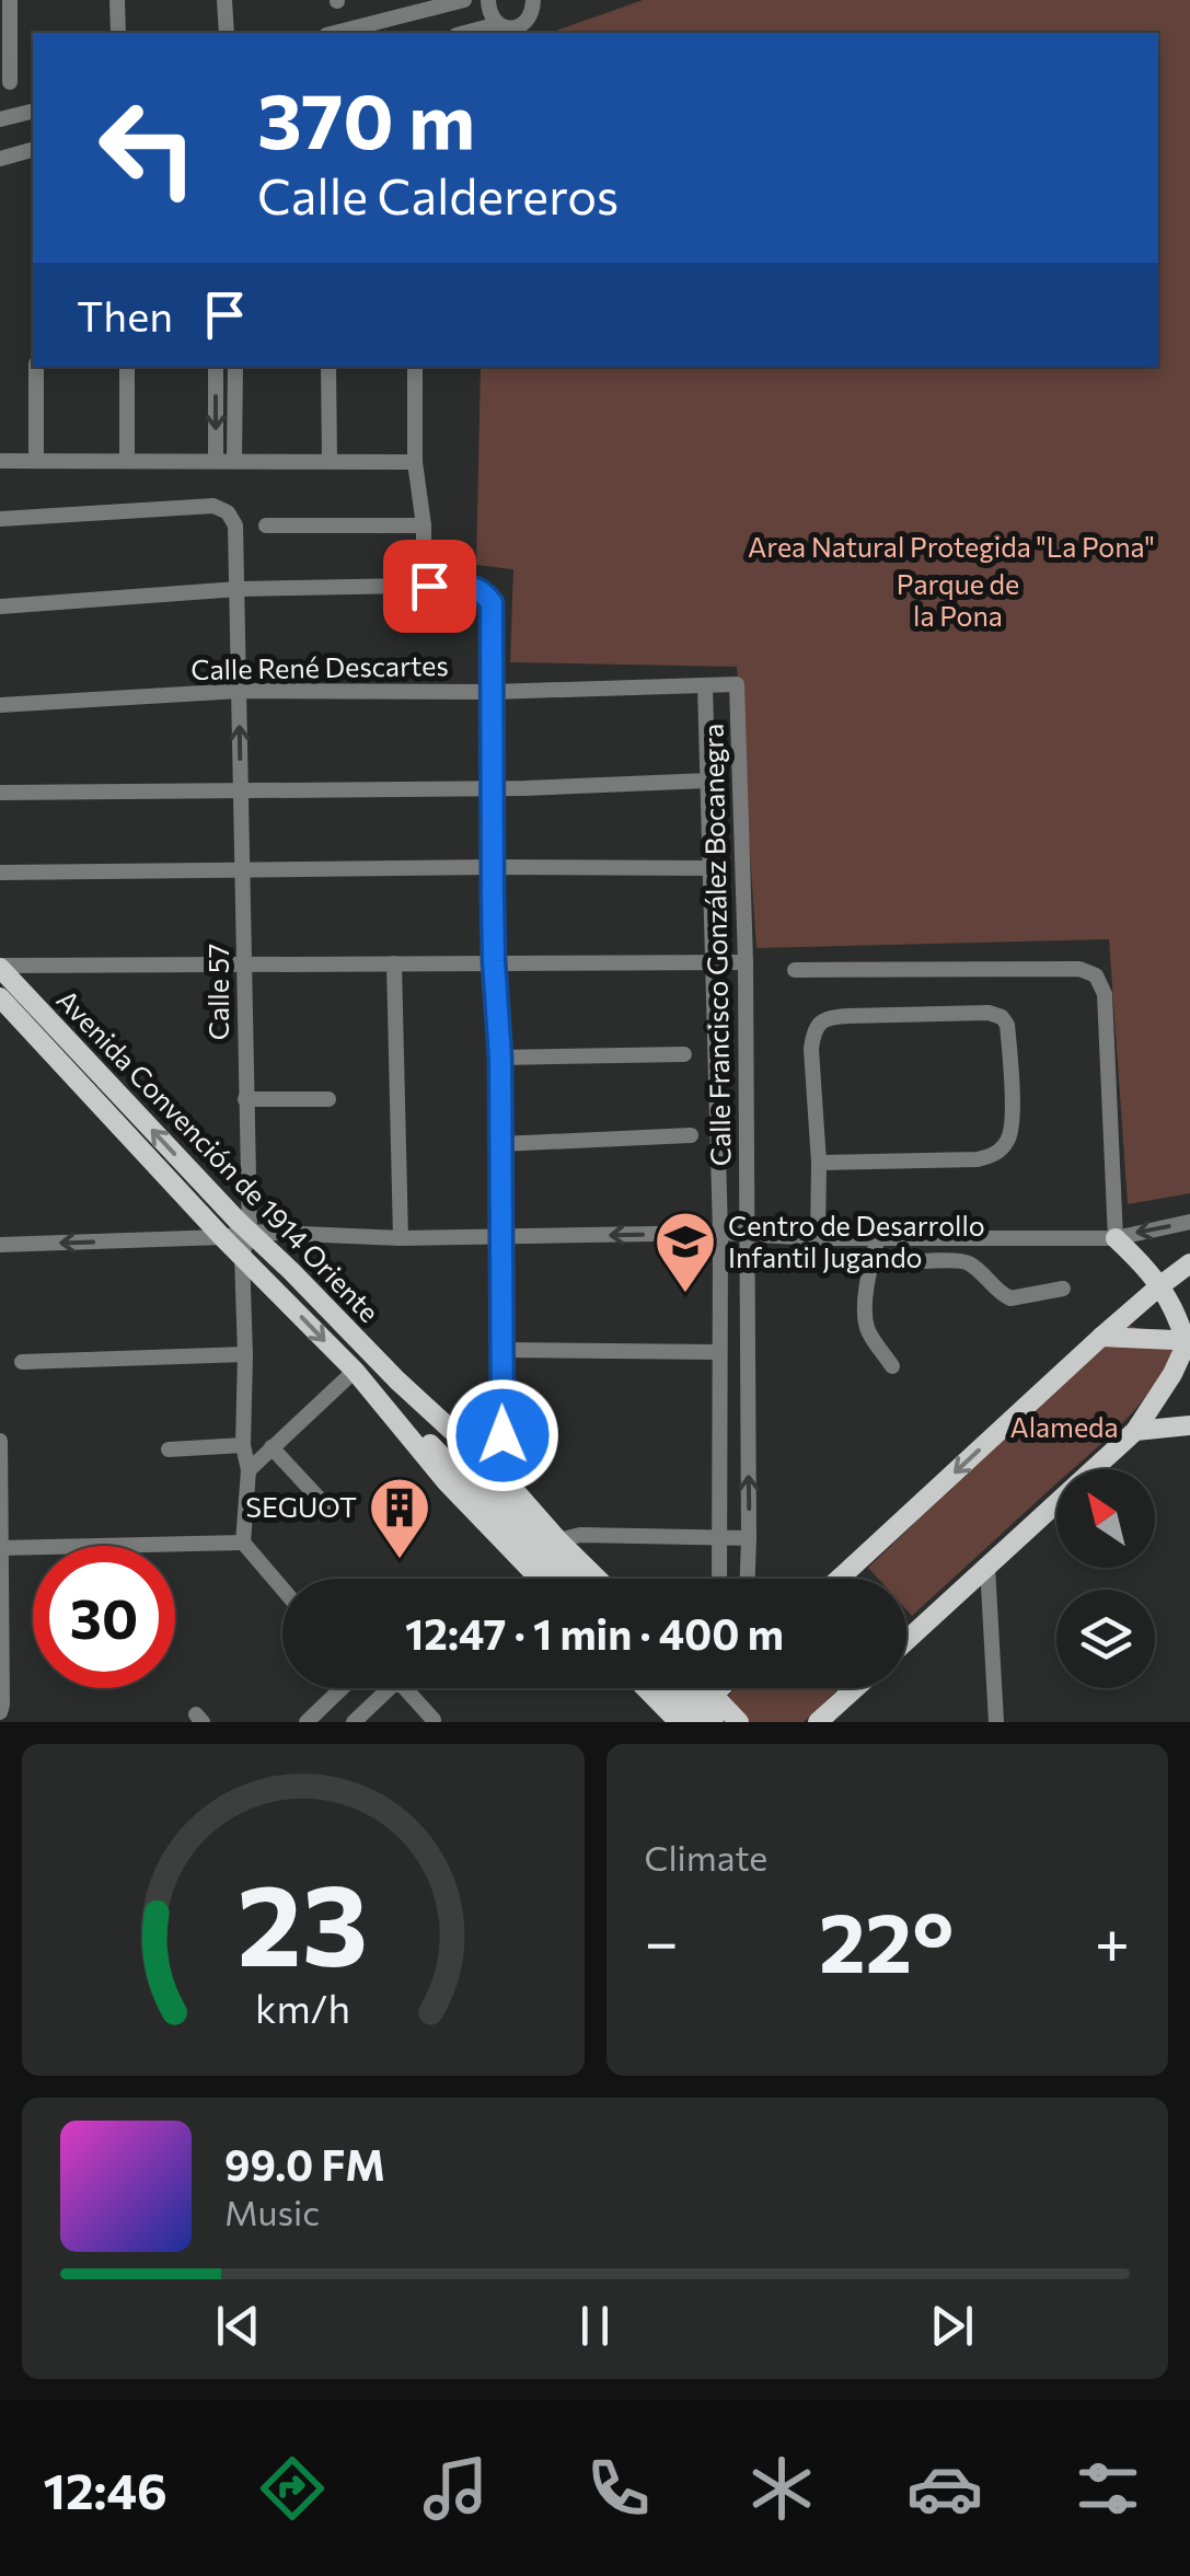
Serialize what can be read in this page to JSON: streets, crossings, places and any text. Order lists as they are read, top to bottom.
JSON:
{
  "streets": {
    "main road": ["Avenida Convención de 1914 Oriente"],
    "street": ["Calle René Descartes", "Calle Francisco González Bocanegra", "Calle 57"]
  },
  "crossings": [
    ["Calle René Descartes", "Calle Francisco González Bocanegra"],
    ["Calle René Descartes", "Calle 57"],
    ["Calle 57", "Avenida Convención de 1914 Oriente"]
  ],
  "parks": ["Area Natural Protegida \"La Pona\"", "Parque de la Pona", "Alameda"],
  "places": {
    "school or university": ["Centro de Desarrollo Infantil Jugando"],
    "building": ["SEGUOT"]
  },
  "north": "top left",
  "page": {
    "turn": ["370 m", "Calle Caldereros"],
    "then": "Then",
    "limit": "30",
    "trip": "12:47 · 1 min · 400 m",
    "tile": "Climate",
    "heat": ["−", "22°", "+"],
    "song": ["99.0 FM", "Music"],
    "tabs": "12:46",
    "gauge": ["23", "km/h"]
  }
}
